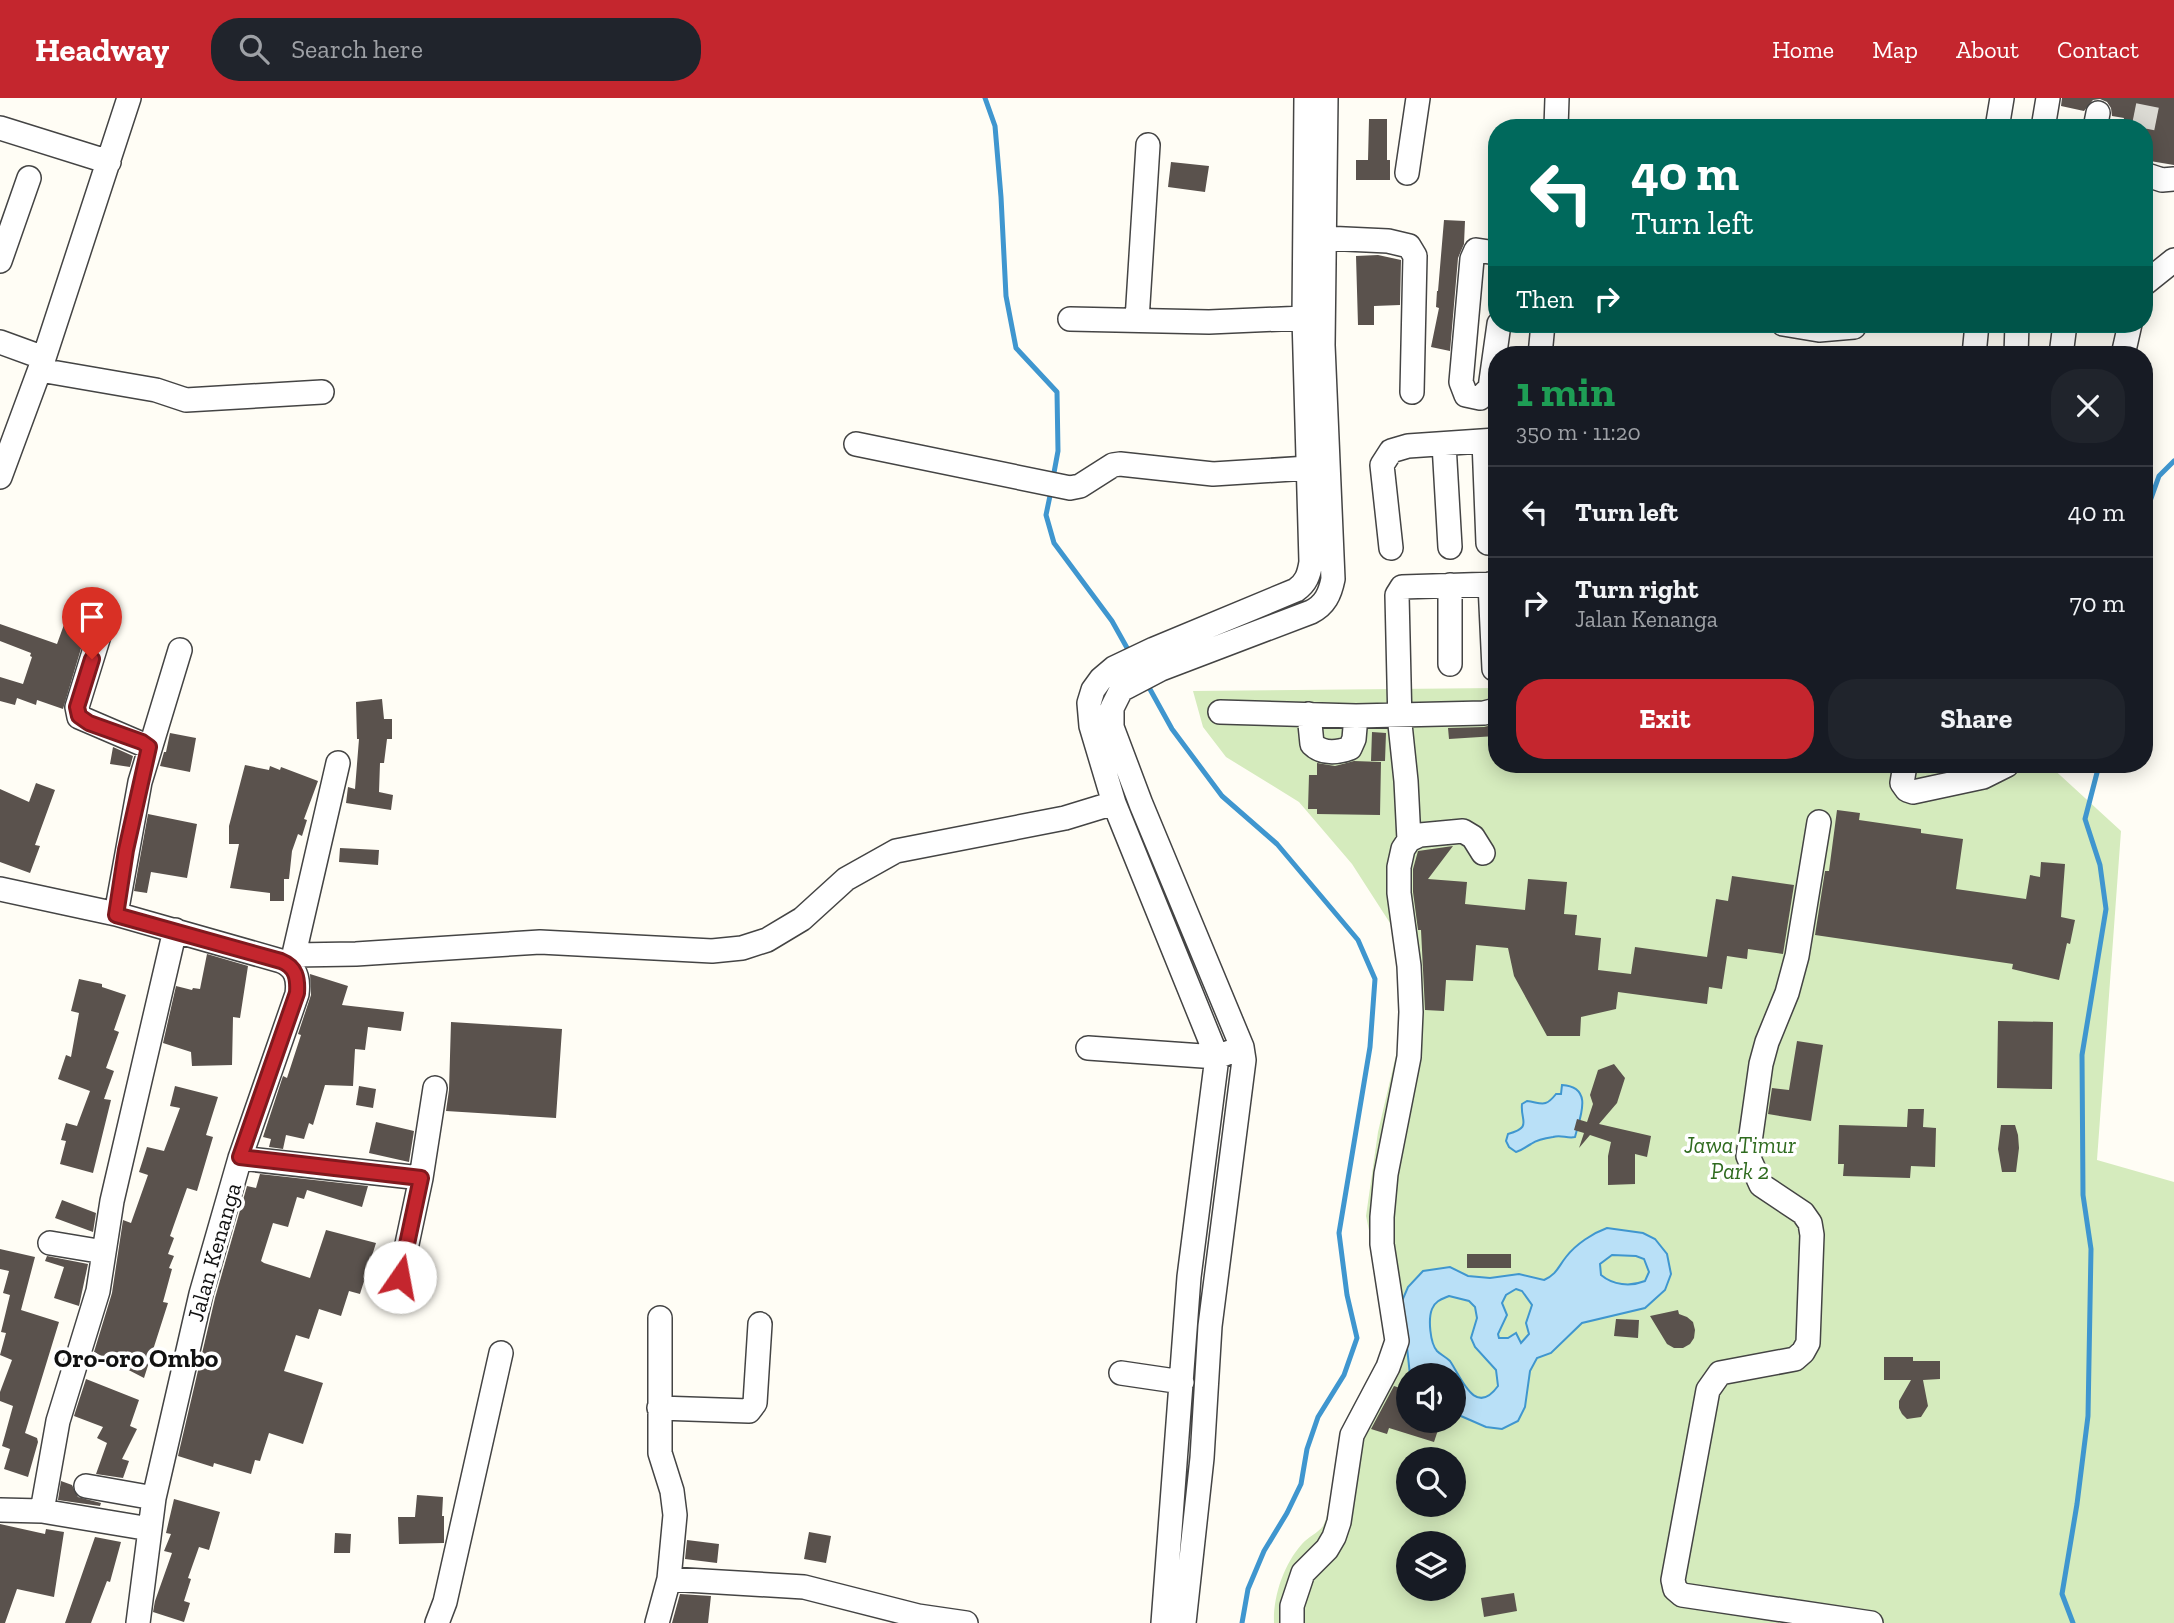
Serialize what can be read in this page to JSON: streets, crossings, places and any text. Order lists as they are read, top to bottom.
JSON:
{
  "streets": {
    "street": ["Jalan Kenanga"]
  },
  "districts": ["Oro-oro Ombo"],
  "parks": ["Jawa Timur Park 2"],
  "page": {
    "header": "Headway",
    "search": "Search here",
    "nav": [
      "Home",
      "Map",
      "About",
      "Contact"
    ],
    "turn": ["40 m", "Turn left"],
    "then": "Then",
    "heading": ["1 min", "350 m · 11:20"],
    "list": [
      {
        "name": "Turn left",
        "value": "40 m"
      },
      {
        "name": "Turn right",
        "note": "Jalan Kenanga",
        "value": "70 m"
      }
    ],
    "buttons": ["Exit", "Share"]
  }
}
